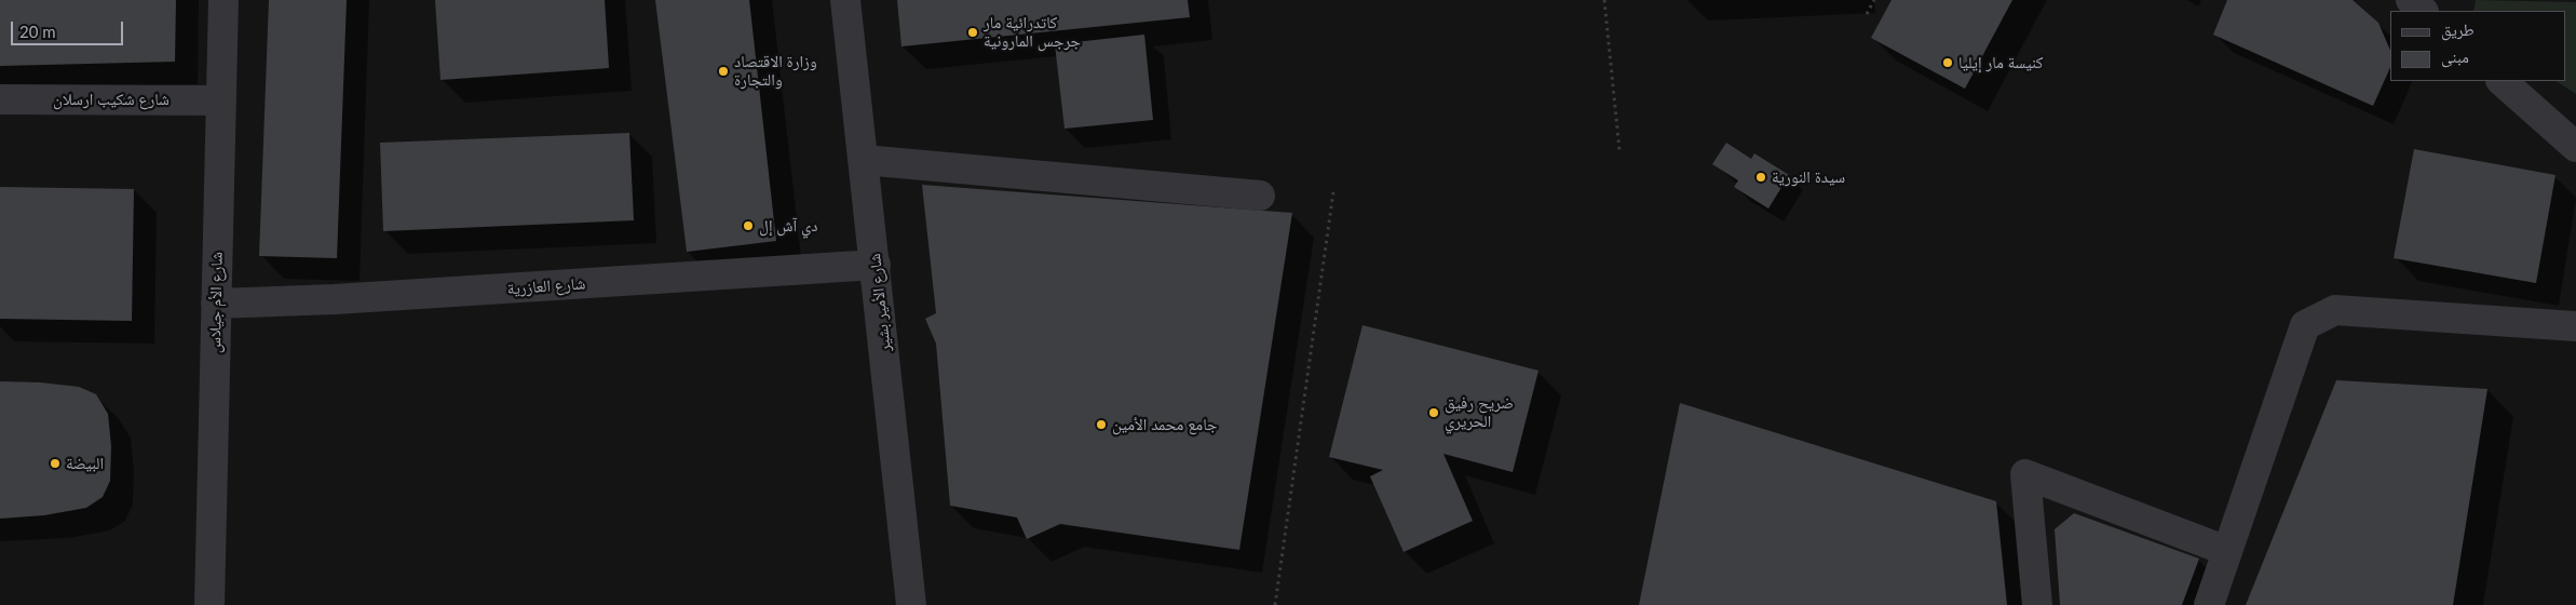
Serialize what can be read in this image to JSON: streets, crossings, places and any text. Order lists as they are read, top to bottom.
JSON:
{
  "streets": {
    "street": [
      "شارع شكيب ارسلان",
      "شارع العازرية",
      "شارع الأم جيلاس",
      "شارع الأمير بشير"
    ]
  },
  "crossings": [
    ["شارع شكيب ارسلان", "شارع الأم جيلاس"],
    ["شارع العازرية", "شارع الأم جيلاس"],
    ["شارع العازرية", "شارع الأمير بشير"]
  ],
  "places": [
    "كاتدرائية مار جرجس المارونية",
    "كنيسة مار إيليا",
    "وزارة الاقتصاد والتجارة",
    "سيدة النورية",
    "دي آش إل",
    "ضريح رفيق الحريري",
    "جامع محمد الأمين",
    "البيضة"
  ],
  "legend": ["طريق", "مبنى"],
  "scale_bar": "20 m"
}
